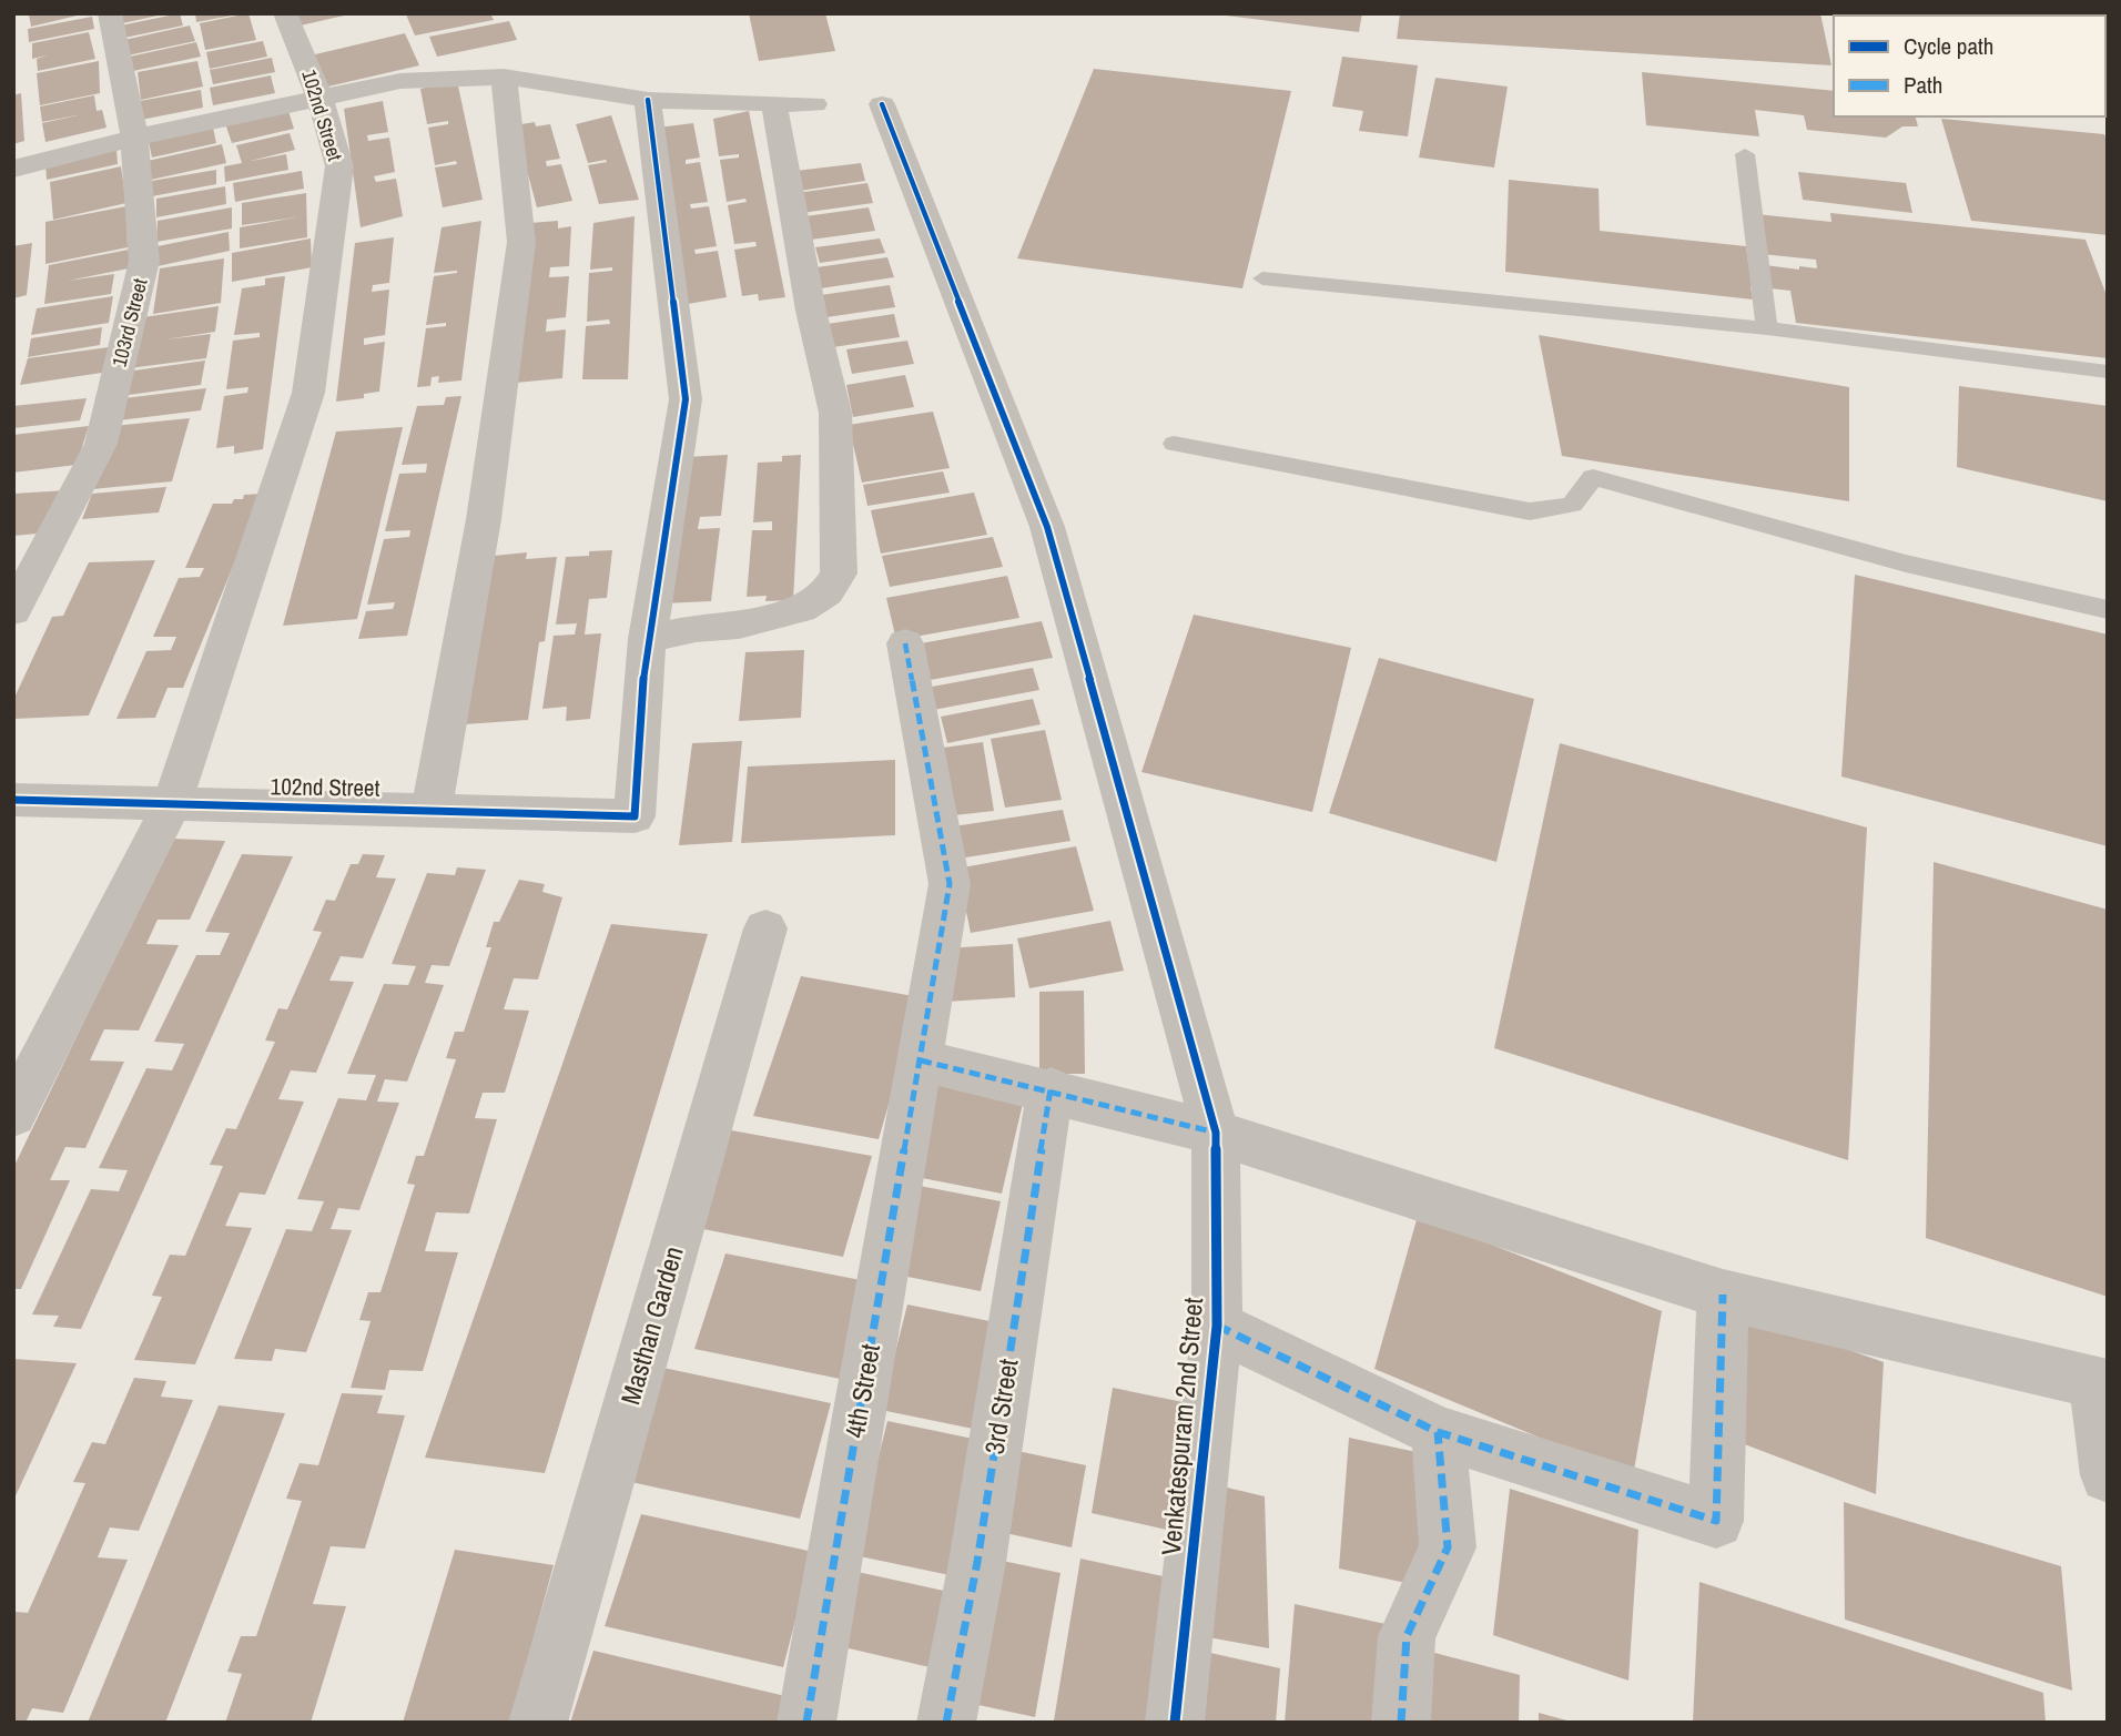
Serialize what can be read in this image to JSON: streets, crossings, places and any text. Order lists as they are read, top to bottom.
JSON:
{
  "streets": {
    "street": [
      "102nd Street",
      "103rd Street",
      "Masthan Garden",
      "4th Street",
      "3rd Street",
      "Venkatespuram 2nd Street"
    ]
  },
  "legend": ["Cycle path", "Path"]
}
